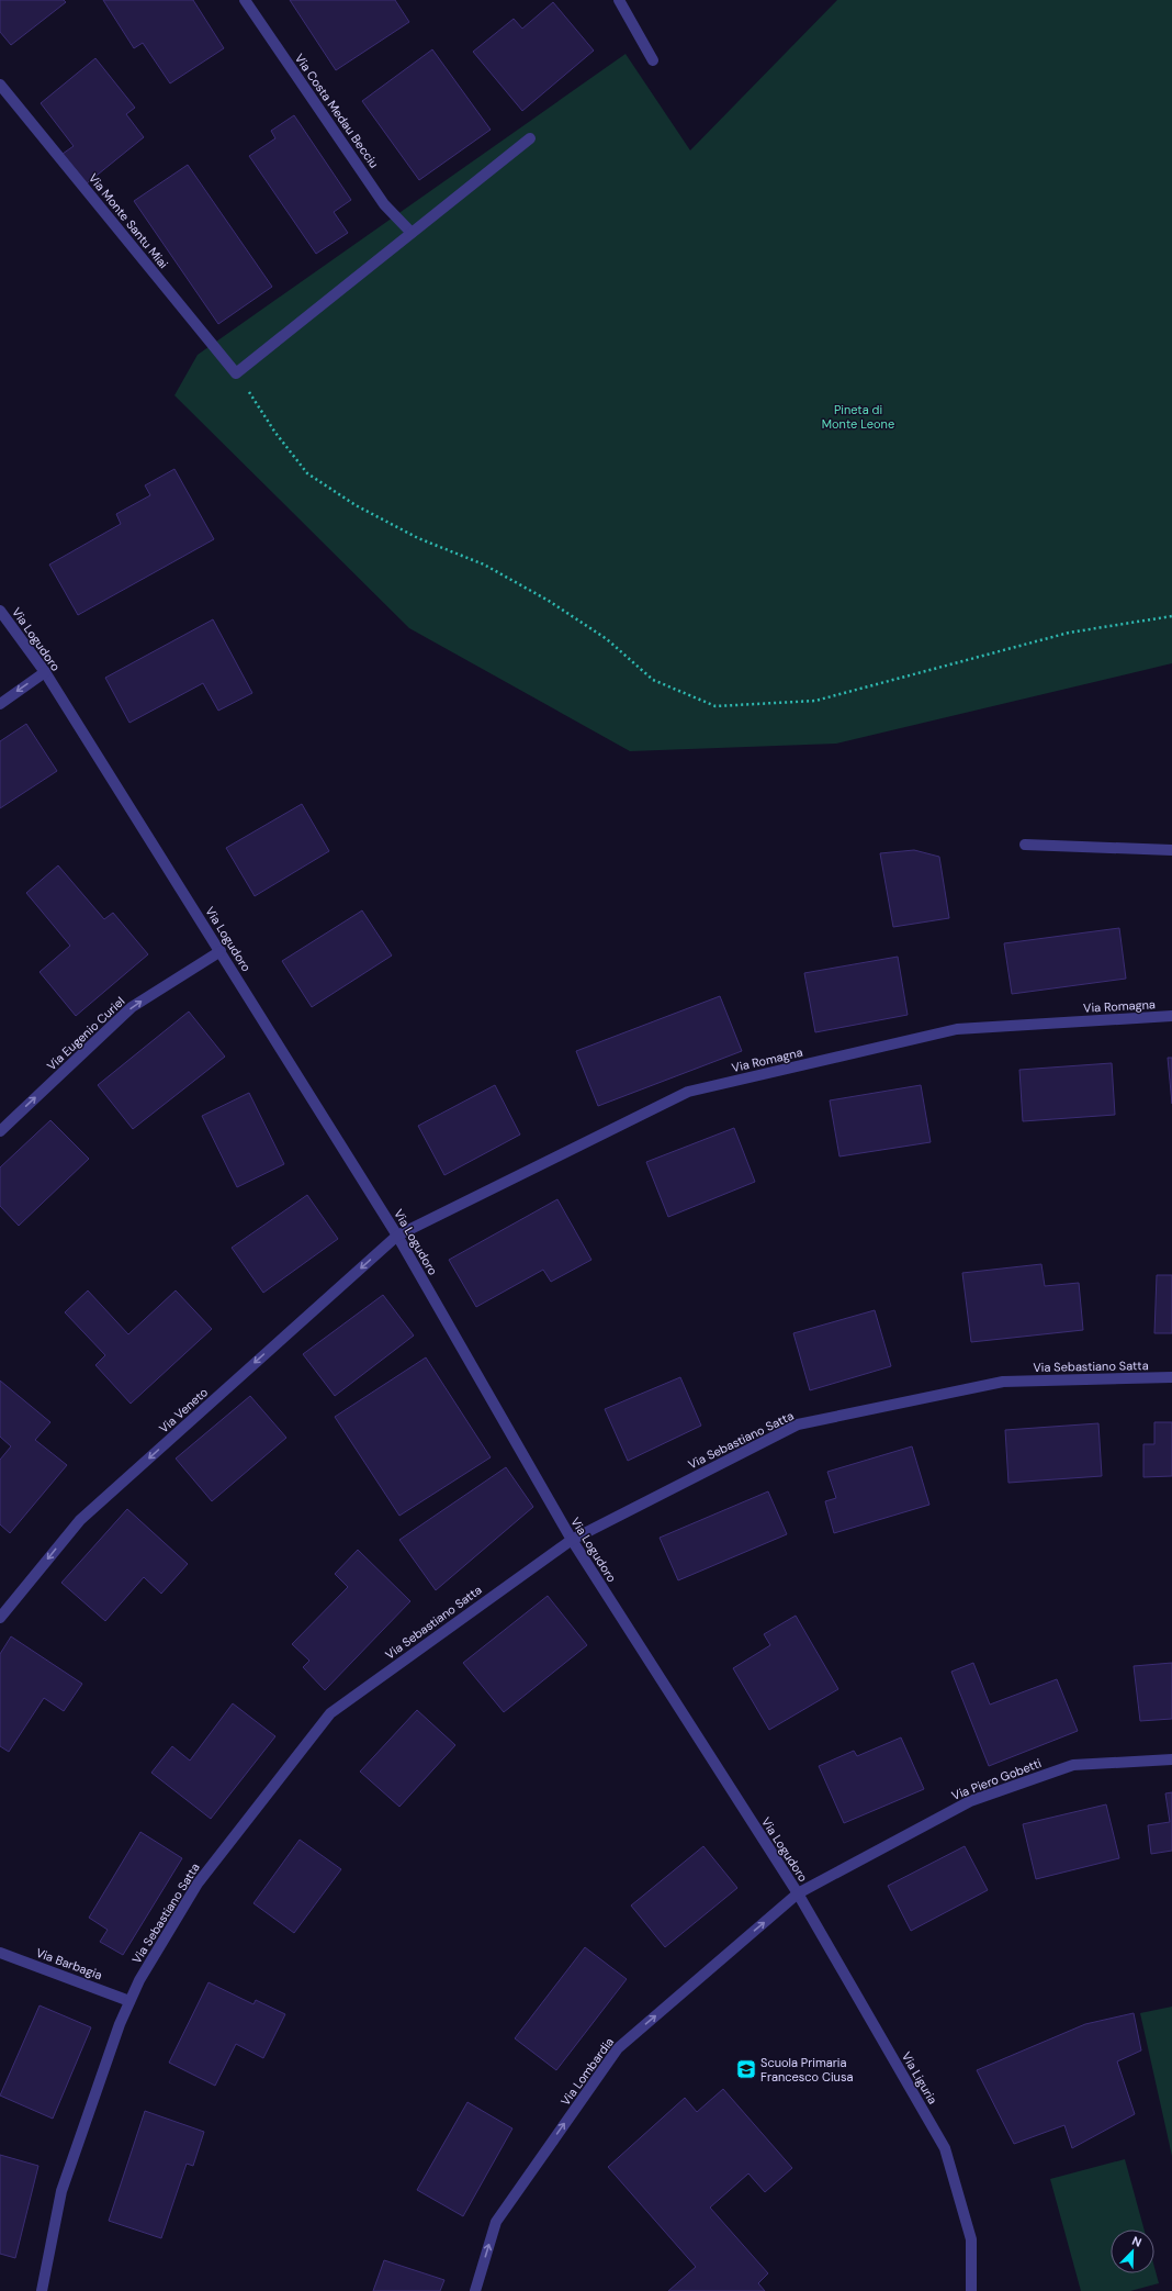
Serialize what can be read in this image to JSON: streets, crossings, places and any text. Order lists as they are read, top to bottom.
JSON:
{
  "streets": {
    "street": [
      "Via Costa Medau Becciu",
      "Via Monte Santu Miai",
      "Via Logudoro",
      "Via Romagna",
      "Via Eugenio Curiel",
      "Via Sebastiano Satta",
      "Via Veneto",
      "Via Piero Gobetti",
      "Via Barbagia",
      "Via Lombardia",
      "Via Liguria"
    ]
  },
  "crossings": [
    ["Via Logudoro", "Via Romagna"],
    ["Via Logudoro", "Via Eugenio Curiel"],
    ["Via Logudoro", "Via Sebastiano Satta"],
    ["Via Logudoro", "Via Veneto"],
    ["Via Logudoro", "Via Piero Gobetti"],
    ["Via Logudoro", "Via Lombardia"],
    ["Via Logudoro", "Via Liguria"],
    ["Via Romagna", "Via Veneto"],
    ["Via Sebastiano Satta", "Via Barbagia"],
    ["Via Piero Gobetti", "Via Lombardia"],
    ["Via Piero Gobetti", "Via Liguria"],
    ["Via Lombardia", "Via Liguria"]
  ],
  "one_way": ["Via Eugenio Curiel", "Via Veneto", "Via Lombardia"],
  "parks": ["Pineta di Monte Leone"],
  "places": {
    "school or university": ["Scuola Primaria Francesco Ciusa"]
  },
  "north": "top right"
}
